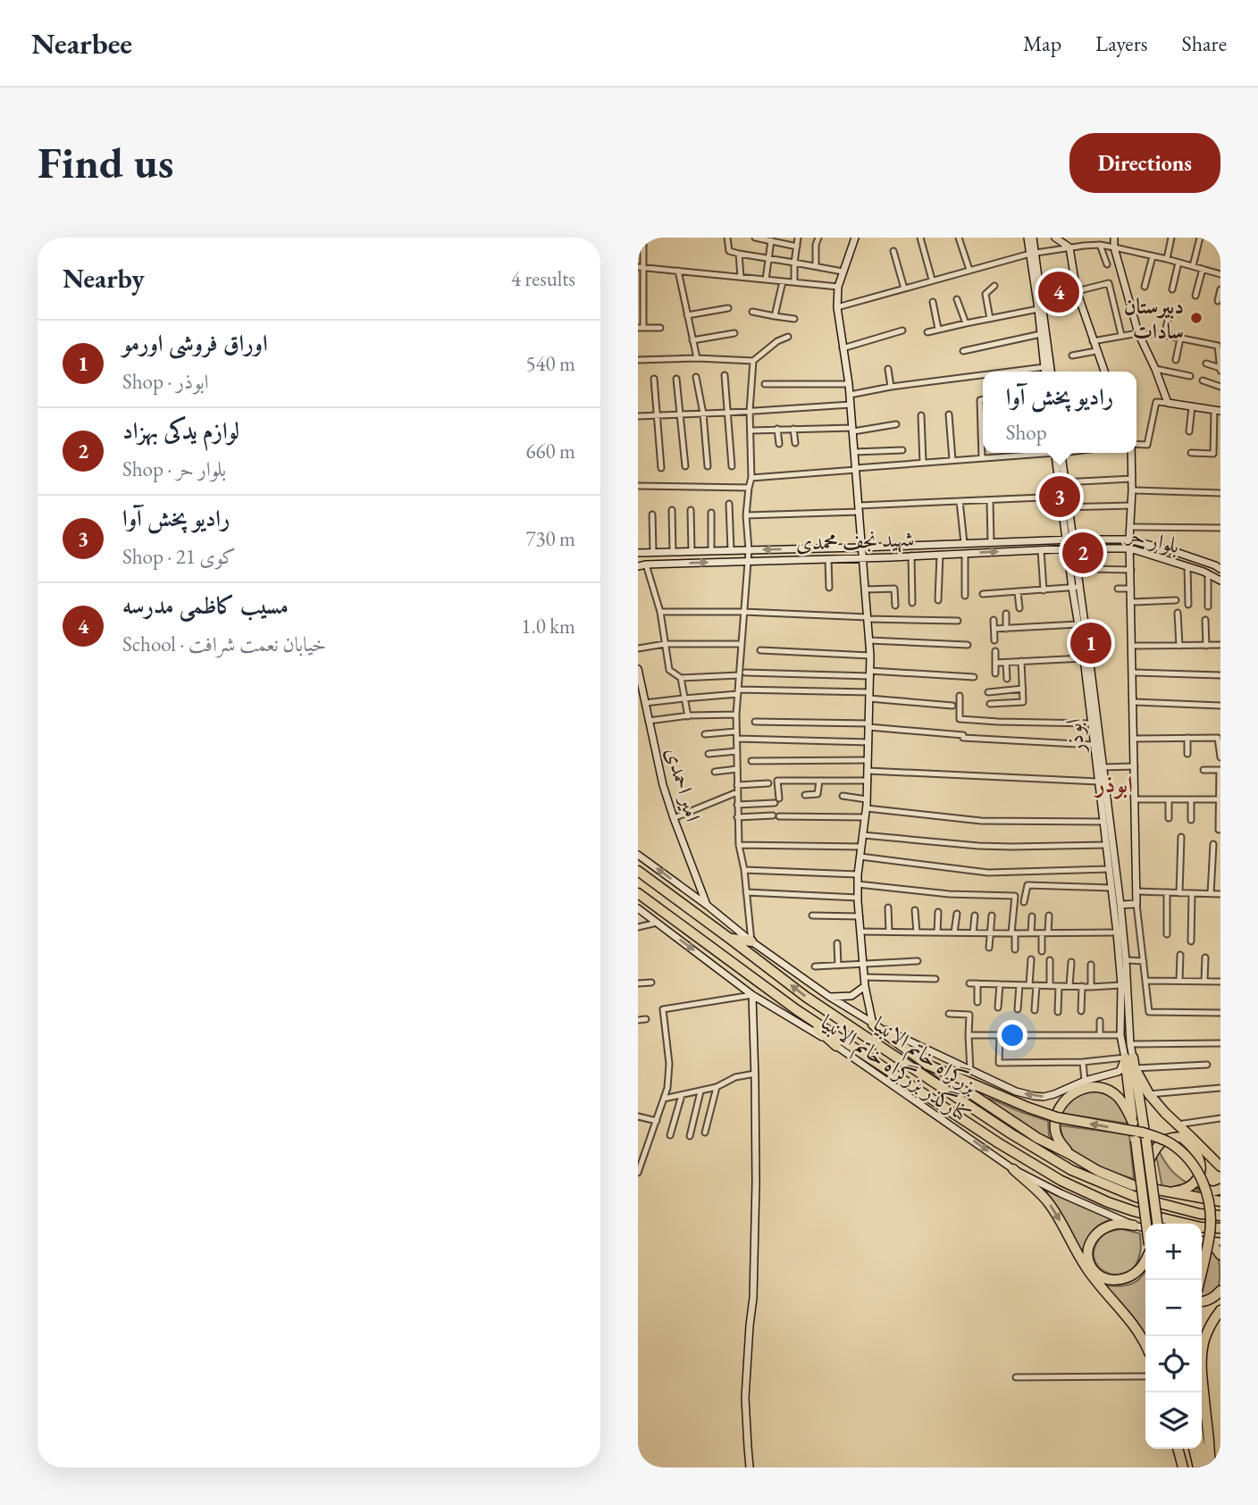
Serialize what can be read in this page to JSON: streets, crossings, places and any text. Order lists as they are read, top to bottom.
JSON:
{
  "streets": {
    "highway": ["بزرگراه خاتم الانبیا"],
    "main road": [
      "بلوار حر",
      "شهید نجف محمدی",
      "ابوذر",
      "امیر احمدی",
      "کنارگذر بزرگراه خاتم الانبیا"
    ]
  },
  "crossings": [
    ["بلوار حر", "شهید نجف محمدی"],
    ["بلوار حر", "ابوذر"],
    ["شهید نجف محمدی", "ابوذر"],
    ["ابوذر", "کنارگذر بزرگراه خاتم الانبیا"],
    ["امیر احمدی", "کنارگذر بزرگراه خاتم الانبیا"]
  ],
  "districts": ["ابوذر"],
  "places": ["دبیرستان سادات"],
  "page": {
    "header": "Nearbee",
    "nav": ["Map", "Layers", "Share"],
    "buttons": "Directions",
    "title": "Find us",
    "heading": ["Nearby", "4 results"],
    "pins": [
      "4",
      "3",
      "2",
      "1"
    ],
    "list": [
      {
        "mark": "1",
        "name": "اوراق فروشی اورمو",
        "note": "Shop · ابوذر",
        "value": "540 m"
      },
      {
        "mark": "2",
        "name": "لوازم یدکی بهزاد",
        "note": "Shop · بلوار حر",
        "value": "660 m"
      },
      {
        "mark": "3",
        "name": "رادیو پخش آوا",
        "note": "Shop · کوی 21",
        "value": "730 m"
      },
      {
        "mark": "4",
        "name": "مسیب کاظمی مدرسه",
        "note": "School · خیابان نعمت شرافت",
        "value": "1.0 km"
      }
    ],
    "popup": ["رادیو پخش آوا", "Shop"],
    "map_buttons": ["+", "−"]
  }
}
